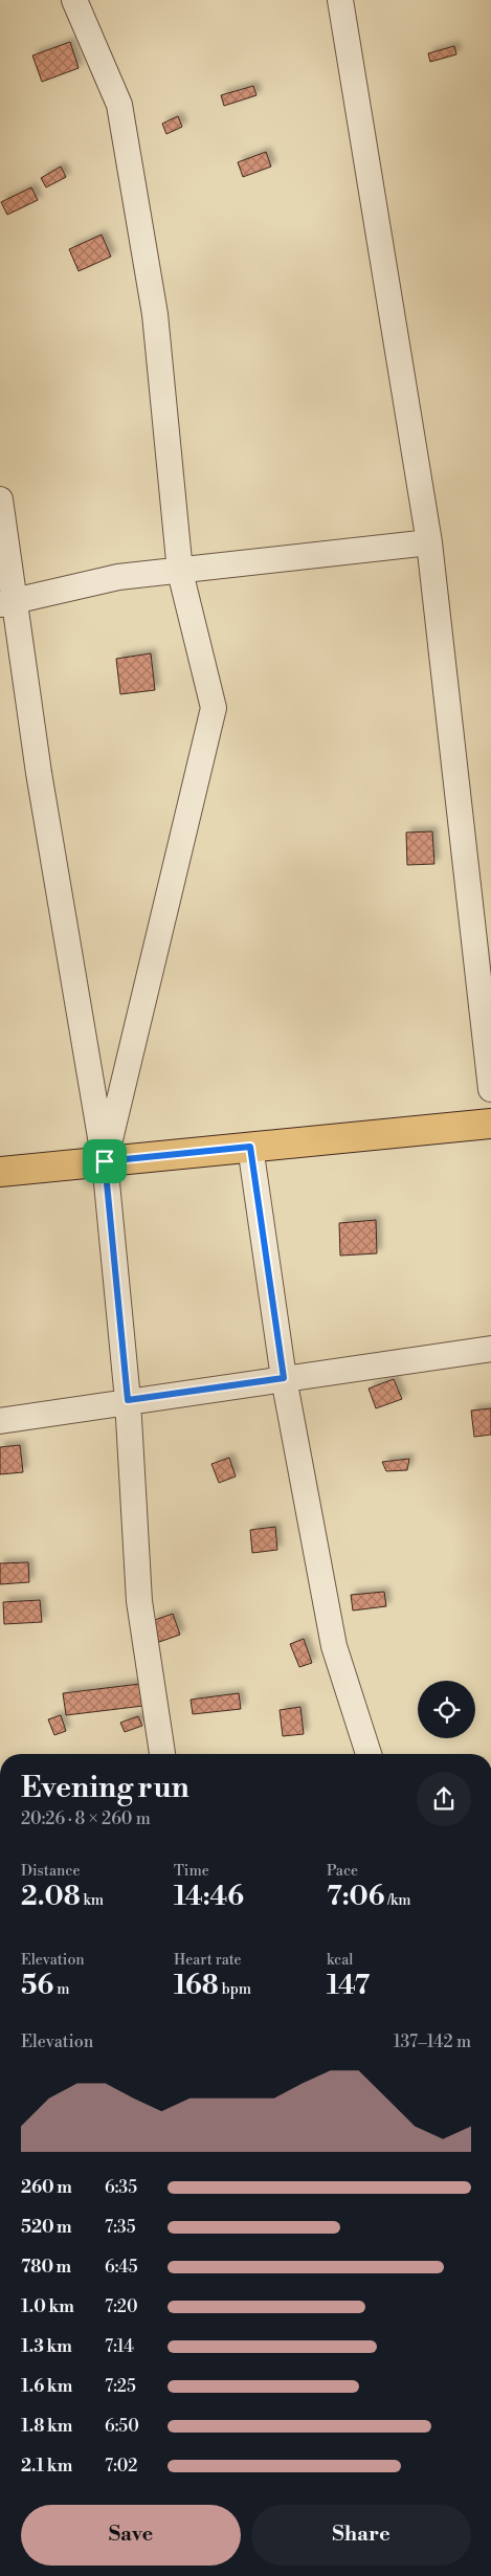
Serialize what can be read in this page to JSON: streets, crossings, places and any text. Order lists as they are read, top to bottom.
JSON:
{
  "page": {
    "heading": ["Evening run", "20:26 · 8 × 260 m"],
    "stats": [
      ["Distance", "2.08 km"],
      ["Time", "14:46"],
      ["Pace", "7:06 /km"],
      ["Elevation", "56 m"],
      ["Heart rate", "168 bpm"],
      ["kcal", "147"]
    ],
    "chart": ["Elevation", "137–142 m"],
    "list": [
      {
        "name": "260 m",
        "note": "6:35"
      },
      {
        "name": "520 m",
        "note": "7:35"
      },
      {
        "name": "780 m",
        "note": "6:45"
      },
      {
        "name": "1.0 km",
        "note": "7:20"
      },
      {
        "name": "1.3 km",
        "note": "7:14"
      },
      {
        "name": "1.6 km",
        "note": "7:25"
      },
      {
        "name": "1.8 km",
        "note": "6:50"
      },
      {
        "name": "2.1 km",
        "note": "7:02"
      }
    ],
    "buttons": ["Save", "Share"]
  }
}
